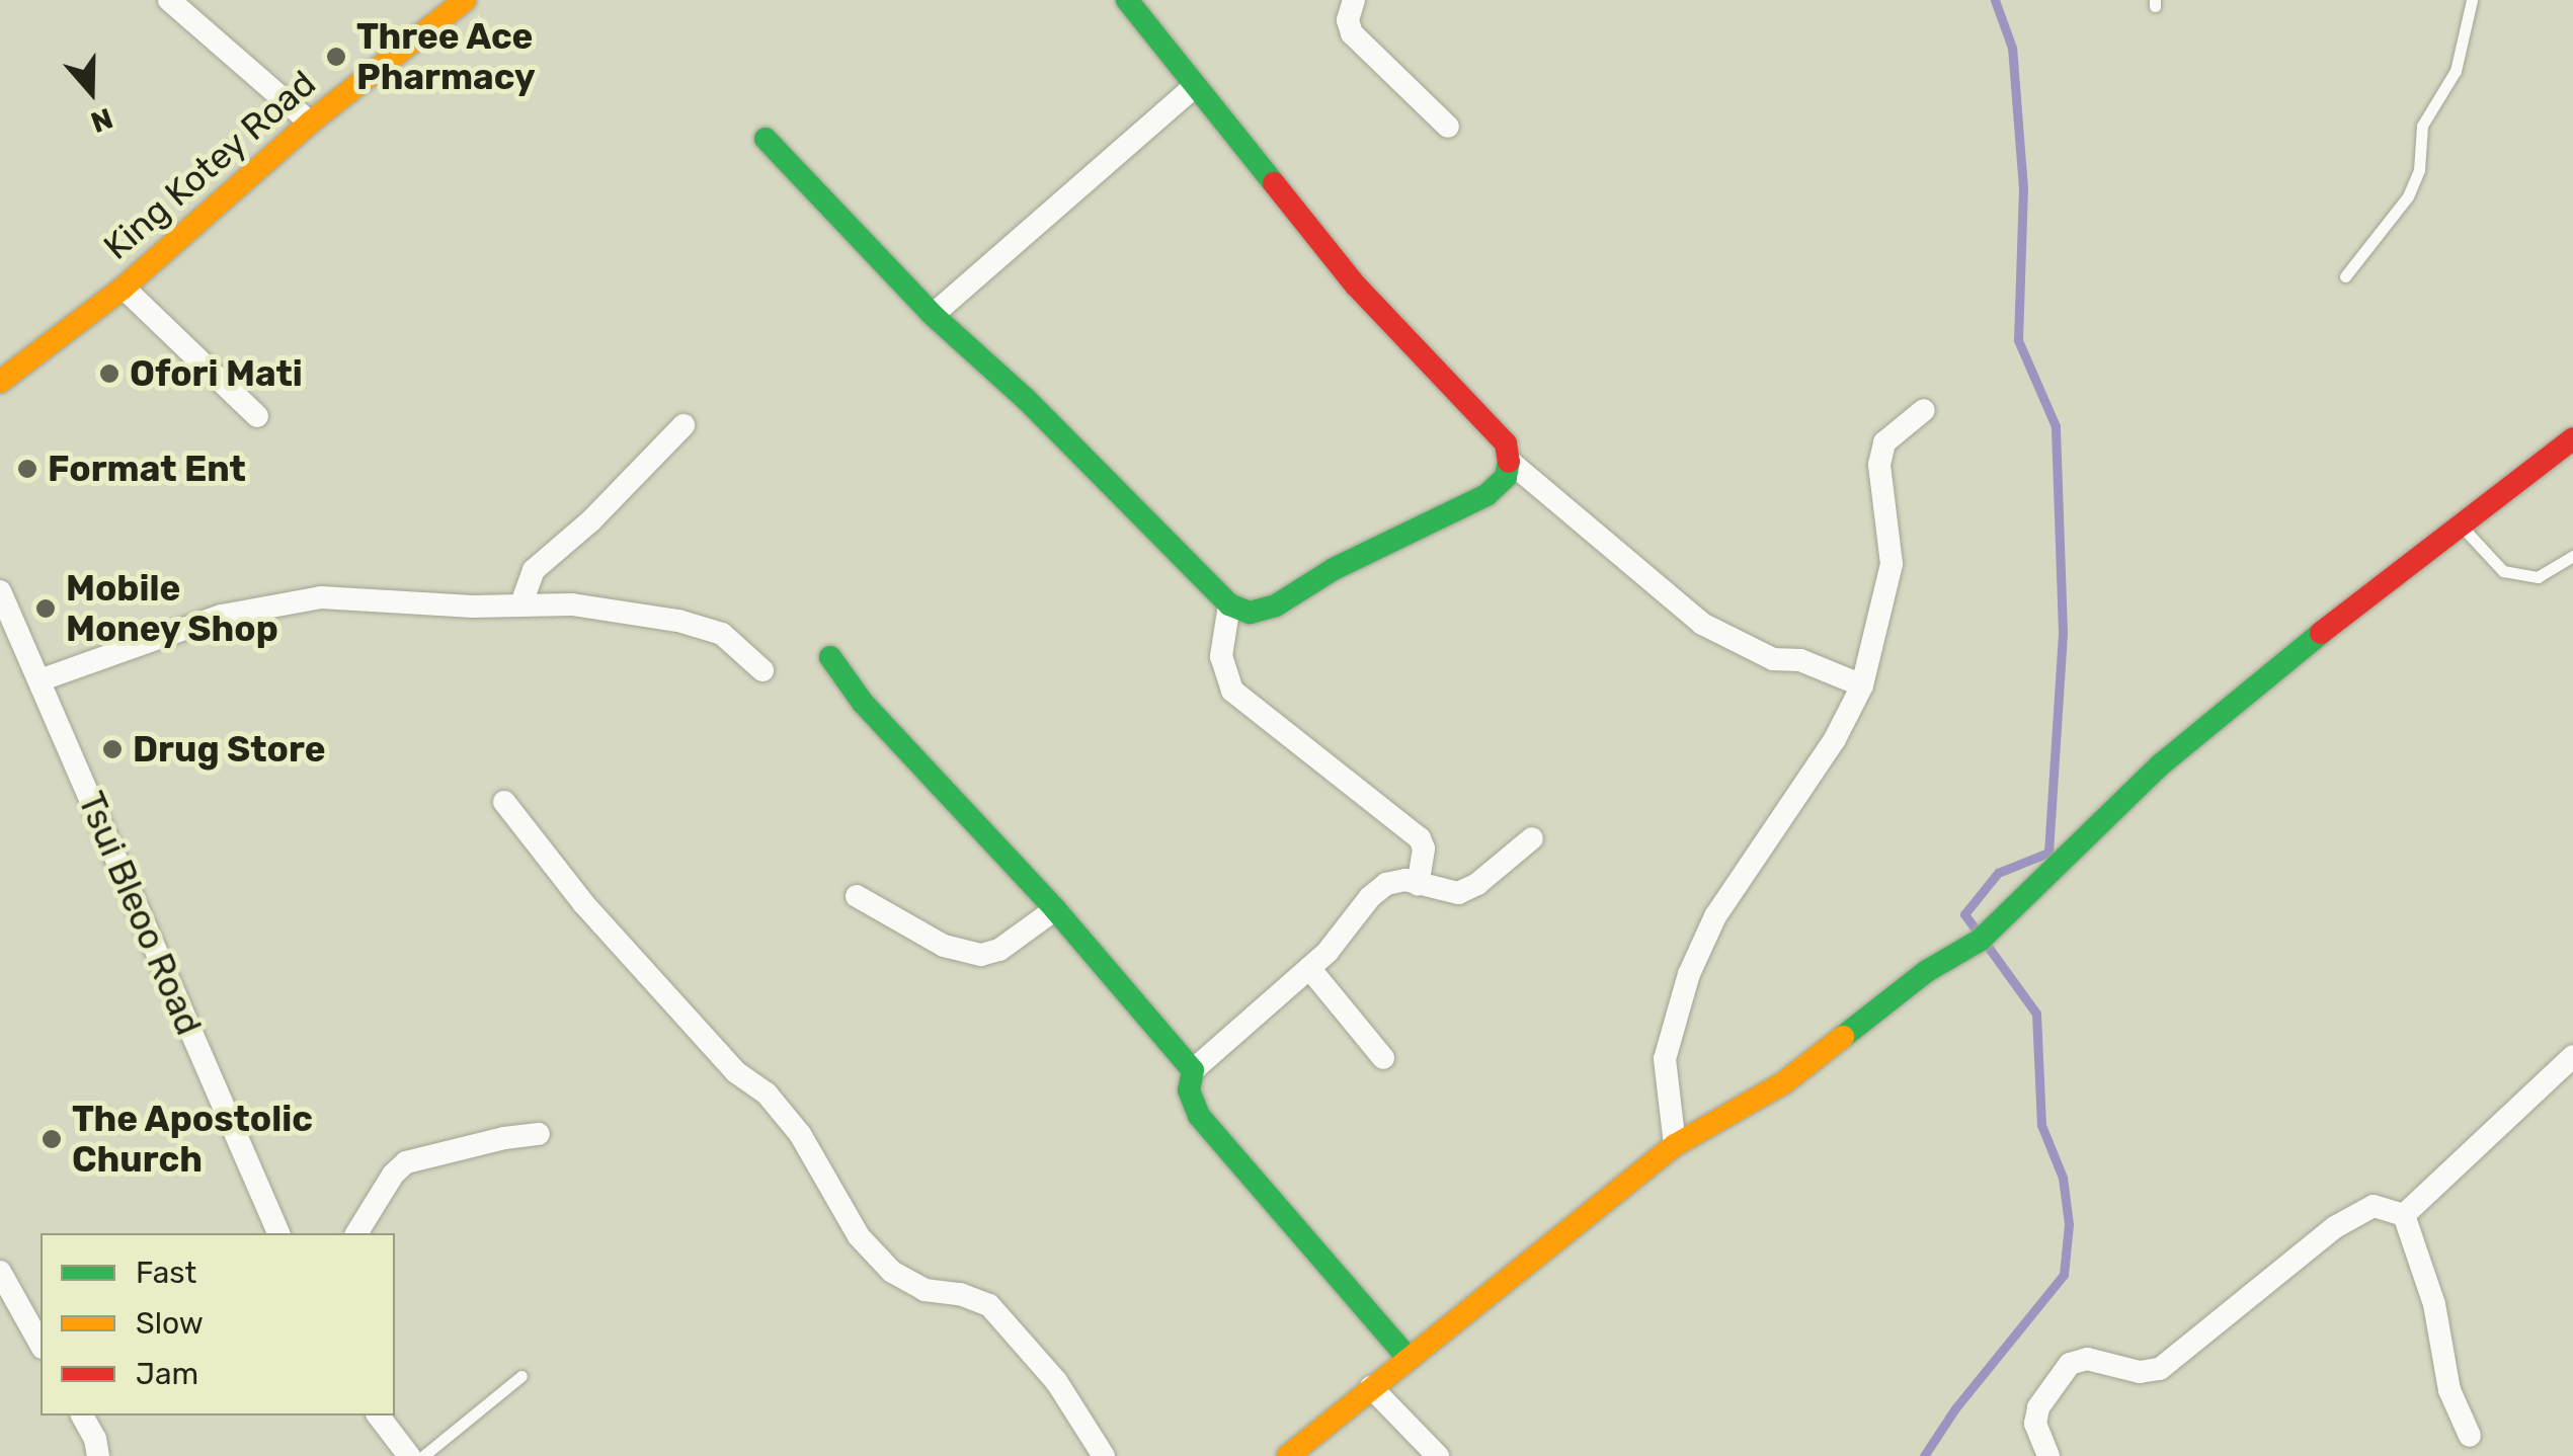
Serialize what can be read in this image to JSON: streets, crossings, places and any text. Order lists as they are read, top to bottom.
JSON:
{
  "streets": {
    "street": ["King Kotey Road", "Tsui Bleoo Road"]
  },
  "places": [
    "Three Ace Pharmacy",
    "Ofori Mati",
    "Format Ent",
    "Mobile Money Shop",
    "Drug Store",
    "The Apostolic Church"
  ],
  "legend": ["Fast", "Slow", "Jam"],
  "north": "bottom"
}
